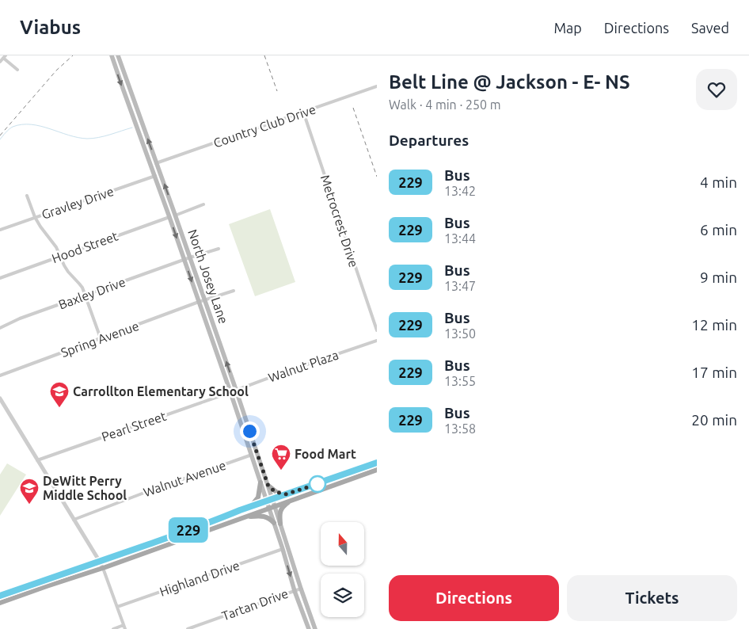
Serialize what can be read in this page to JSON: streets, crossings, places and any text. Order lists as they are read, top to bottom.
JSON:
{
  "streets": {
    "main road": ["North Josey Lane"],
    "street": [
      "Country Club Drive",
      "Gravley Drive",
      "Metrocrest Drive",
      "Hood Street",
      "Baxley Drive",
      "Spring Avenue",
      "Walnut Plaza",
      "Pearl Street",
      "Walnut Avenue",
      "Highland Drive",
      "Tartan Drive"
    ]
  },
  "crossings": [
    ["Country Club Drive", "Metrocrest Drive"],
    ["Country Club Drive", "North Josey Lane"],
    ["Gravley Drive", "North Josey Lane"],
    ["Hood Street", "North Josey Lane"],
    ["North Josey Lane", "Baxley Drive"],
    ["North Josey Lane", "Spring Avenue"],
    ["North Josey Lane", "Walnut Plaza"],
    ["North Josey Lane", "Pearl Street"],
    ["North Josey Lane", "Walnut Avenue"],
    ["North Josey Lane", "Highland Drive"],
    ["North Josey Lane", "Tartan Drive"],
    ["Walnut Plaza", "Pearl Street"]
  ],
  "places": {
    "school or university": ["Carrollton Elementary School", "DeWitt Perry Middle School"],
    "supermarket": ["Food Mart"]
  },
  "lines": ["bus line 229"],
  "north": "top",
  "page": {
    "header": "Viabus",
    "nav": ["Map", "Directions", "Saved"],
    "on_map": "229",
    "heading": [
      ["Belt Line @ Jackson - E- NS", "Walk · 4 min · 250 m"],
      "Departures"
    ],
    "list": [
      {
        "mark": "229",
        "name": "Bus",
        "note": "13:42",
        "value": "4 min"
      },
      {
        "mark": "229",
        "name": "Bus",
        "note": "13:44",
        "value": "6 min"
      },
      {
        "mark": "229",
        "name": "Bus",
        "note": "13:47",
        "value": "9 min"
      },
      {
        "mark": "229",
        "name": "Bus",
        "note": "13:50",
        "value": "12 min"
      },
      {
        "mark": "229",
        "name": "Bus",
        "note": "13:55",
        "value": "17 min"
      },
      {
        "mark": "229",
        "name": "Bus",
        "note": "13:58",
        "value": "20 min"
      }
    ],
    "buttons": ["Directions", "Tickets"]
  }
}
